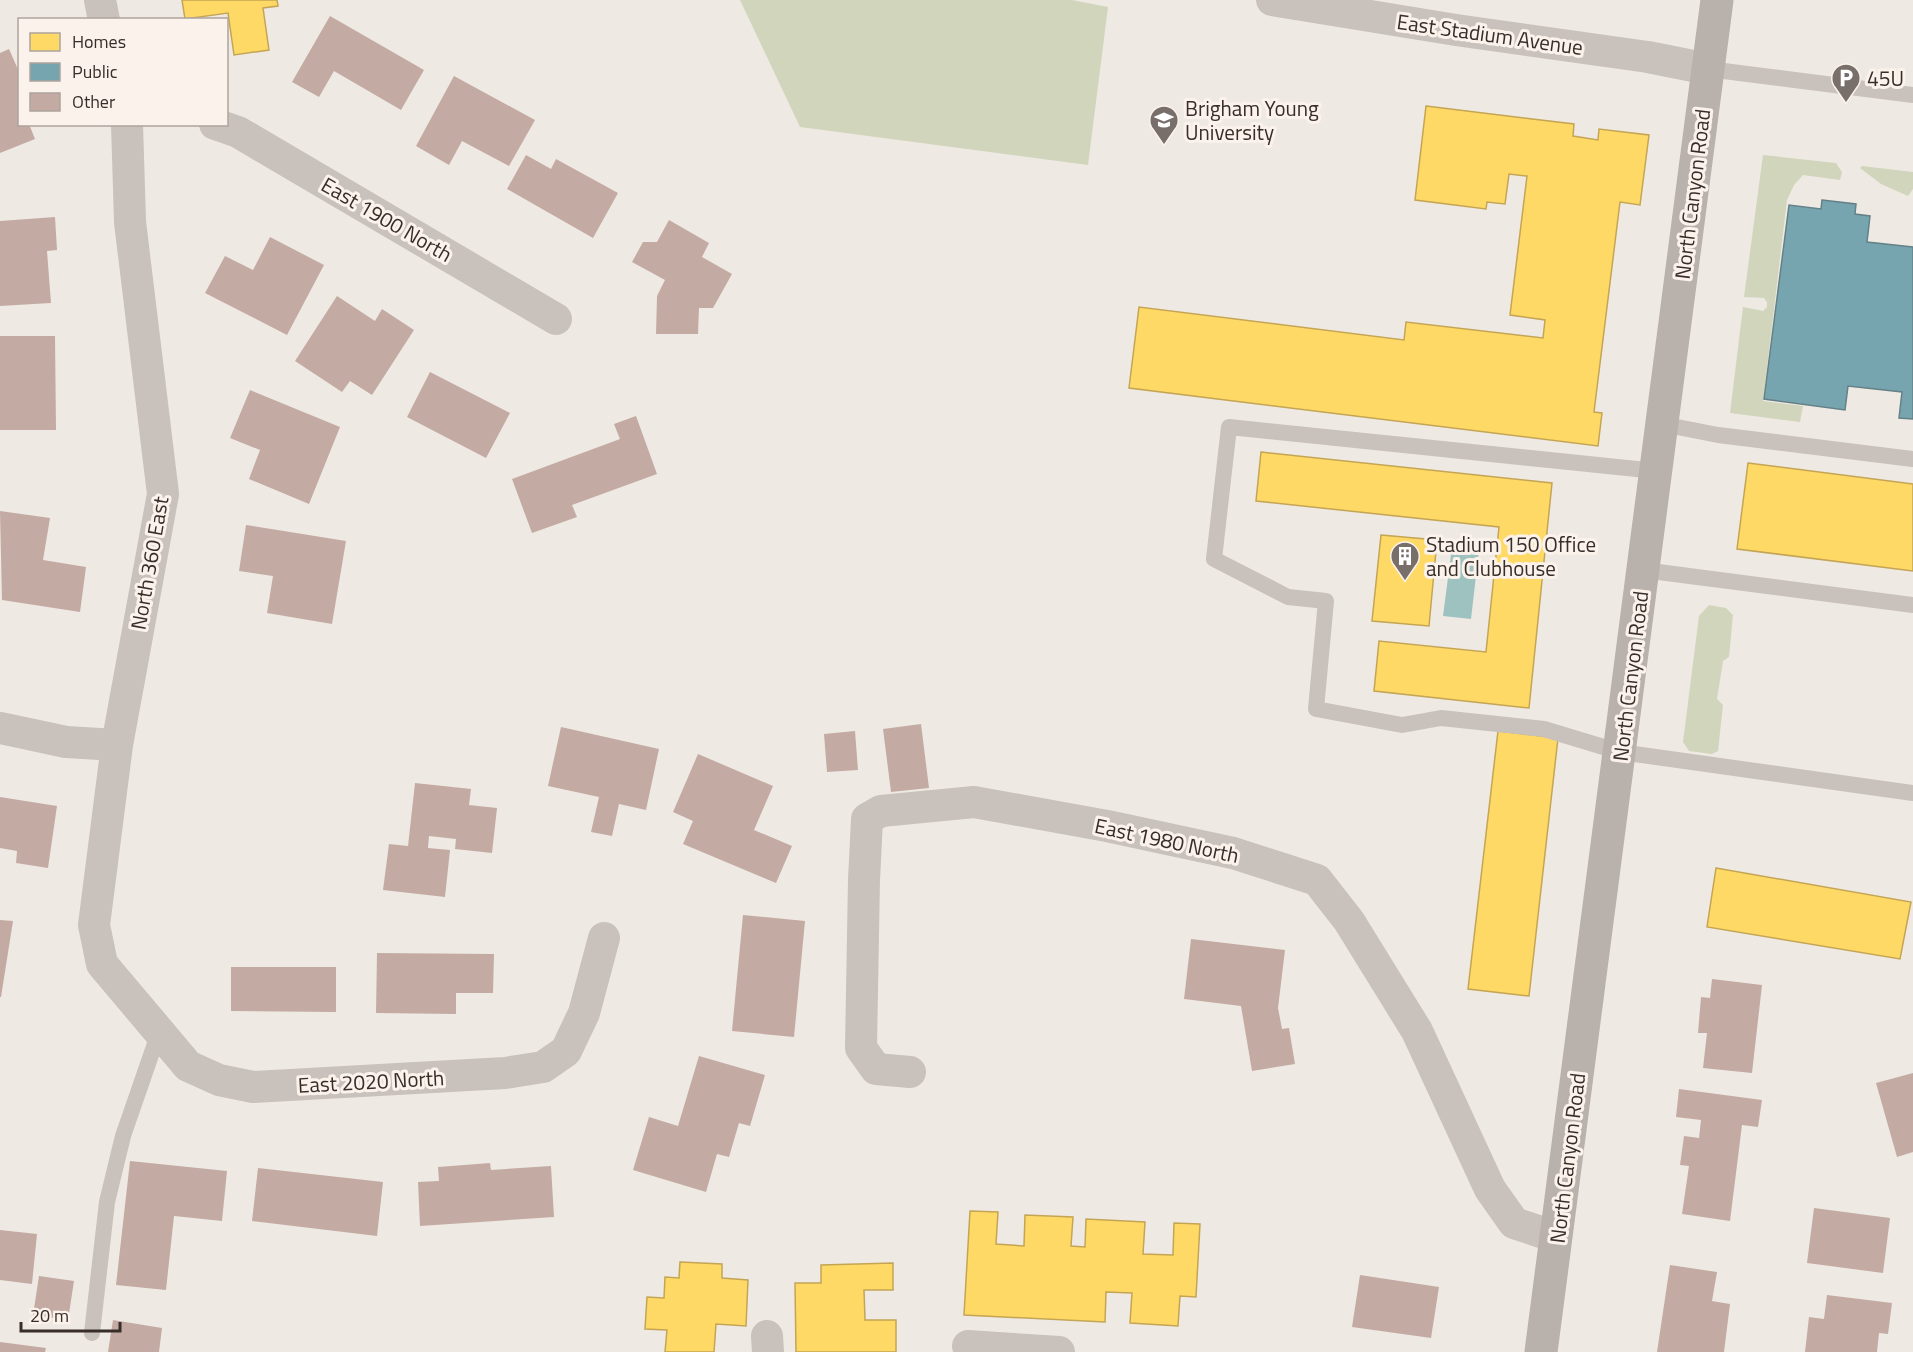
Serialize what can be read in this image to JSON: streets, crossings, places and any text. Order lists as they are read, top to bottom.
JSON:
{
  "streets": {
    "main road": ["North Canyon Road"],
    "street": [
      "East Stadium Avenue",
      "East 1900 North",
      "North 360 East",
      "East 1980 North",
      "East 2020 North"
    ]
  },
  "crossings": [
    ["East Stadium Avenue", "North Canyon Road"],
    ["North Canyon Road", "East 1980 North"],
    ["North 360 East", "East 2020 North"]
  ],
  "places": {
    "parking": ["45U"],
    "school or university": ["Brigham Young University"],
    "building": ["Stadium 150 Office and Clubhouse"]
  },
  "legend": ["Homes", "Public", "Other"],
  "scale_bar": "20 m"
}
